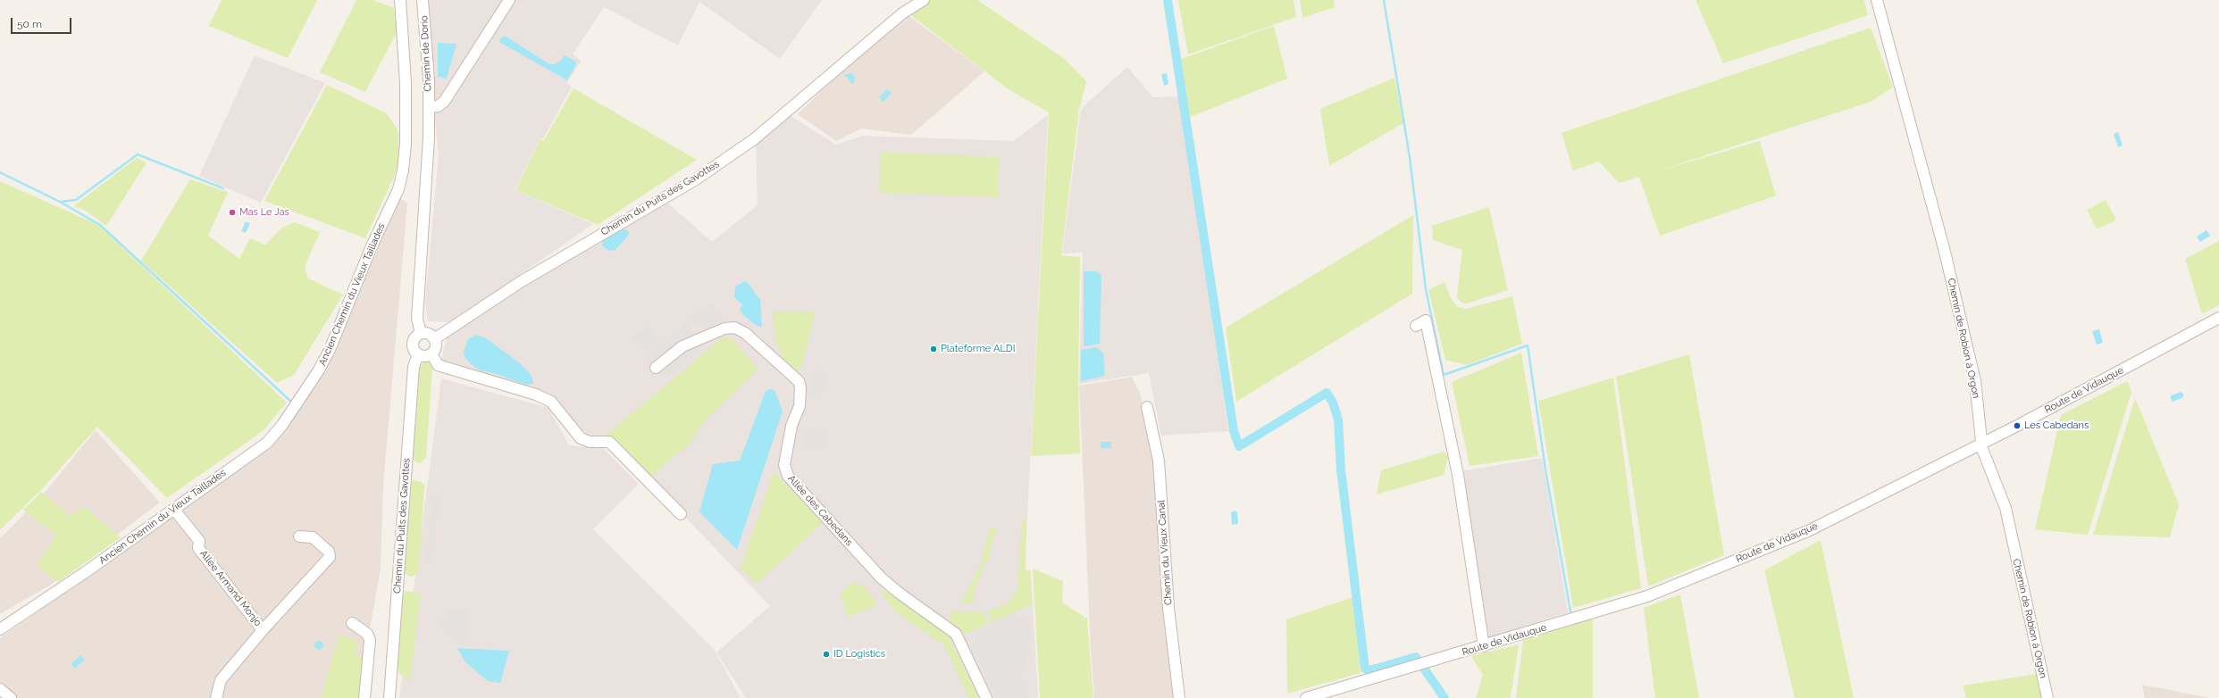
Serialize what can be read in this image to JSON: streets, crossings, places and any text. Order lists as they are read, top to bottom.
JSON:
{
  "streets": {
    "street": [
      "Chemin de Dorio",
      "Chemin du Puits des Gavottes",
      "Ancien Chemin du Vieux Taillades",
      "Chemin de Robion à Orgon",
      "Route de Vidauque",
      "Allée des Cabedans",
      "Chemin du Vieux Canal",
      "Allée Armand Monjo"
    ]
  },
  "crossings": [
    ["Chemin de Dorio", "Chemin du Puits des Gavottes"],
    ["Ancien Chemin du Vieux Taillades", "Allée Armand Monjo"],
    ["Chemin de Robion à Orgon", "Route de Vidauque"]
  ],
  "places": [
    "Mas Le Jas",
    "Plateforme ALDI",
    "Les Cabedans",
    "ID Logistics"
  ],
  "scale_bar": "50 m"
}
